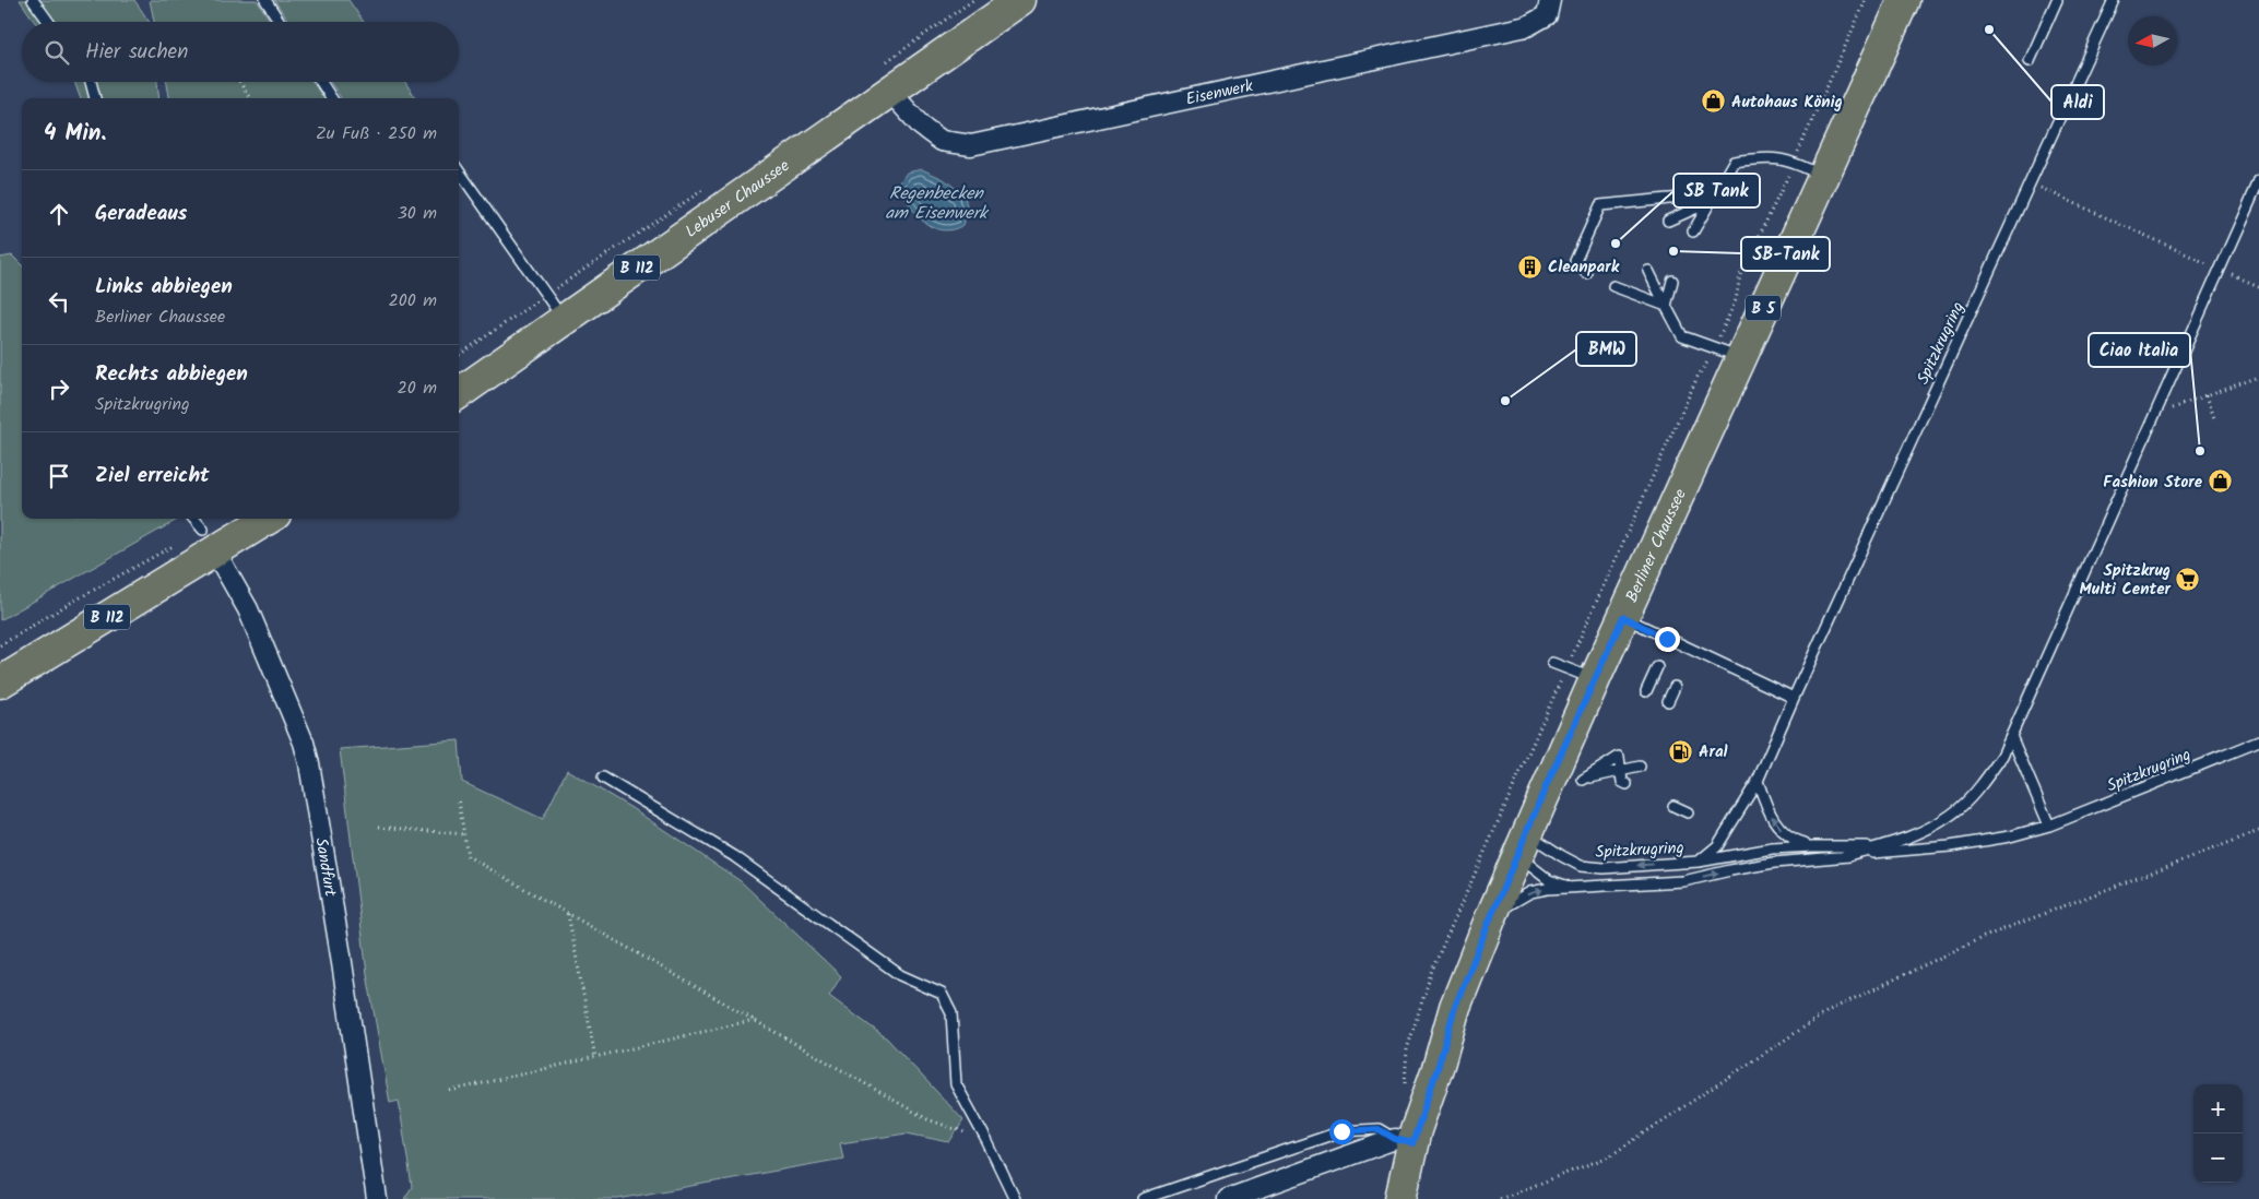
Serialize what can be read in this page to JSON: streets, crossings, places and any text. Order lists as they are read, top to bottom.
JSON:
{
  "streets": {
    "main road": [
      "Lebuser Chaussee",
      "B 112",
      "B 5",
      "Berliner Chaussee"
    ],
    "street": ["Eisenwerk", "Sandfurt"],
    "lane": ["Spitzkrugring"]
  },
  "crossings": [
    ["Eisenwerk", "Lebuser Chaussee"],
    ["B 112", "Sandfurt"],
    ["Spitzkrugring", "Berliner Chaussee"]
  ],
  "water": ["Regenbecken am Eisenwerk"],
  "places": {
    "other": [
      "Aldi",
      "SB Tank",
      "SB-Tank",
      "BMW",
      "Ciao Italia"
    ],
    "shop": ["Autohaus König", "Fashion Store"],
    "building": ["Cleanpark"],
    "supermarket": ["Spitzkrug Multi Center"],
    "fuel station": ["Aral"]
  },
  "north": "left",
  "page": {
    "search": "Hier suchen",
    "heading": ["4 Min.", "Zu Fuß · 250 m"],
    "list": [
      ["Geradeaus", "30 m"],
      ["Links abbiegen", "Berliner Chaussee", "200 m"],
      ["Rechts abbiegen", "Spitzkrugring", "20 m"],
      "Ziel erreicht"
    ],
    "map_buttons": ["+", "−"]
  }
}
